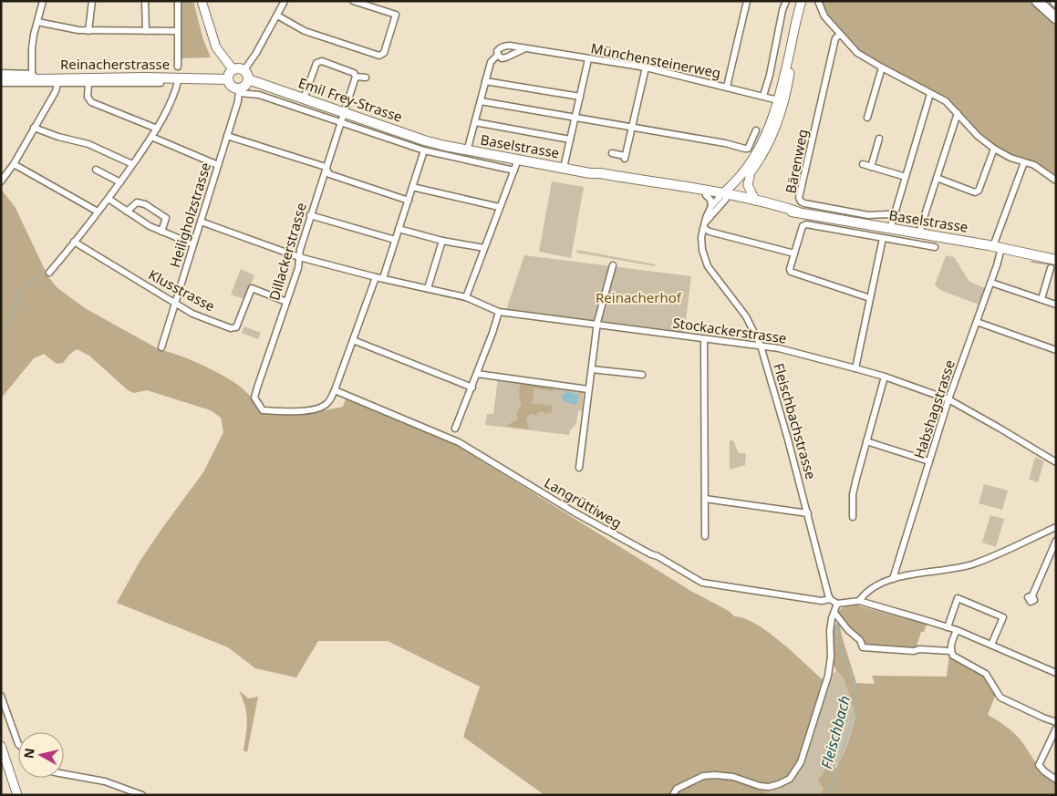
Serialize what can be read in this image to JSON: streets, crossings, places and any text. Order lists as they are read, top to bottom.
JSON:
{
  "streets": {
    "main road": ["Reinacherstrasse", "Emil Frey-Strasse", "Baselstrasse"],
    "street": [
      "Münchensteinerweg",
      "Bärenweg",
      "Heiligholzstrasse",
      "Dillackerstrasse",
      "Klusstrasse",
      "Stockackerstrasse",
      "Habshagstrasse",
      "Fleischbachstrasse",
      "Langrüttiweg"
    ]
  },
  "crossings": [
    ["Reinacherstrasse", "Emil Frey-Strasse"],
    ["Reinacherstrasse", "Baselstrasse"],
    ["Reinacherstrasse", "Heiligholzstrasse"],
    ["Emil Frey-Strasse", "Baselstrasse"],
    ["Emil Frey-Strasse", "Heiligholzstrasse"],
    ["Emil Frey-Strasse", "Dillackerstrasse"],
    ["Baselstrasse", "Heiligholzstrasse"],
    ["Baselstrasse", "Dillackerstrasse"],
    ["Baselstrasse", "Habshagstrasse"],
    ["Baselstrasse", "Fleischbachstrasse"],
    ["Heiligholzstrasse", "Klusstrasse"],
    ["Heiligholzstrasse", "Stockackerstrasse"],
    ["Dillackerstrasse", "Klusstrasse"],
    ["Dillackerstrasse", "Stockackerstrasse"],
    ["Dillackerstrasse", "Langrüttiweg"],
    ["Stockackerstrasse", "Habshagstrasse"],
    ["Stockackerstrasse", "Fleischbachstrasse"],
    ["Fleischbachstrasse", "Langrüttiweg"]
  ],
  "water": ["Fleischbach"],
  "parks": ["Reinacherhof"],
  "north": "left"
}
